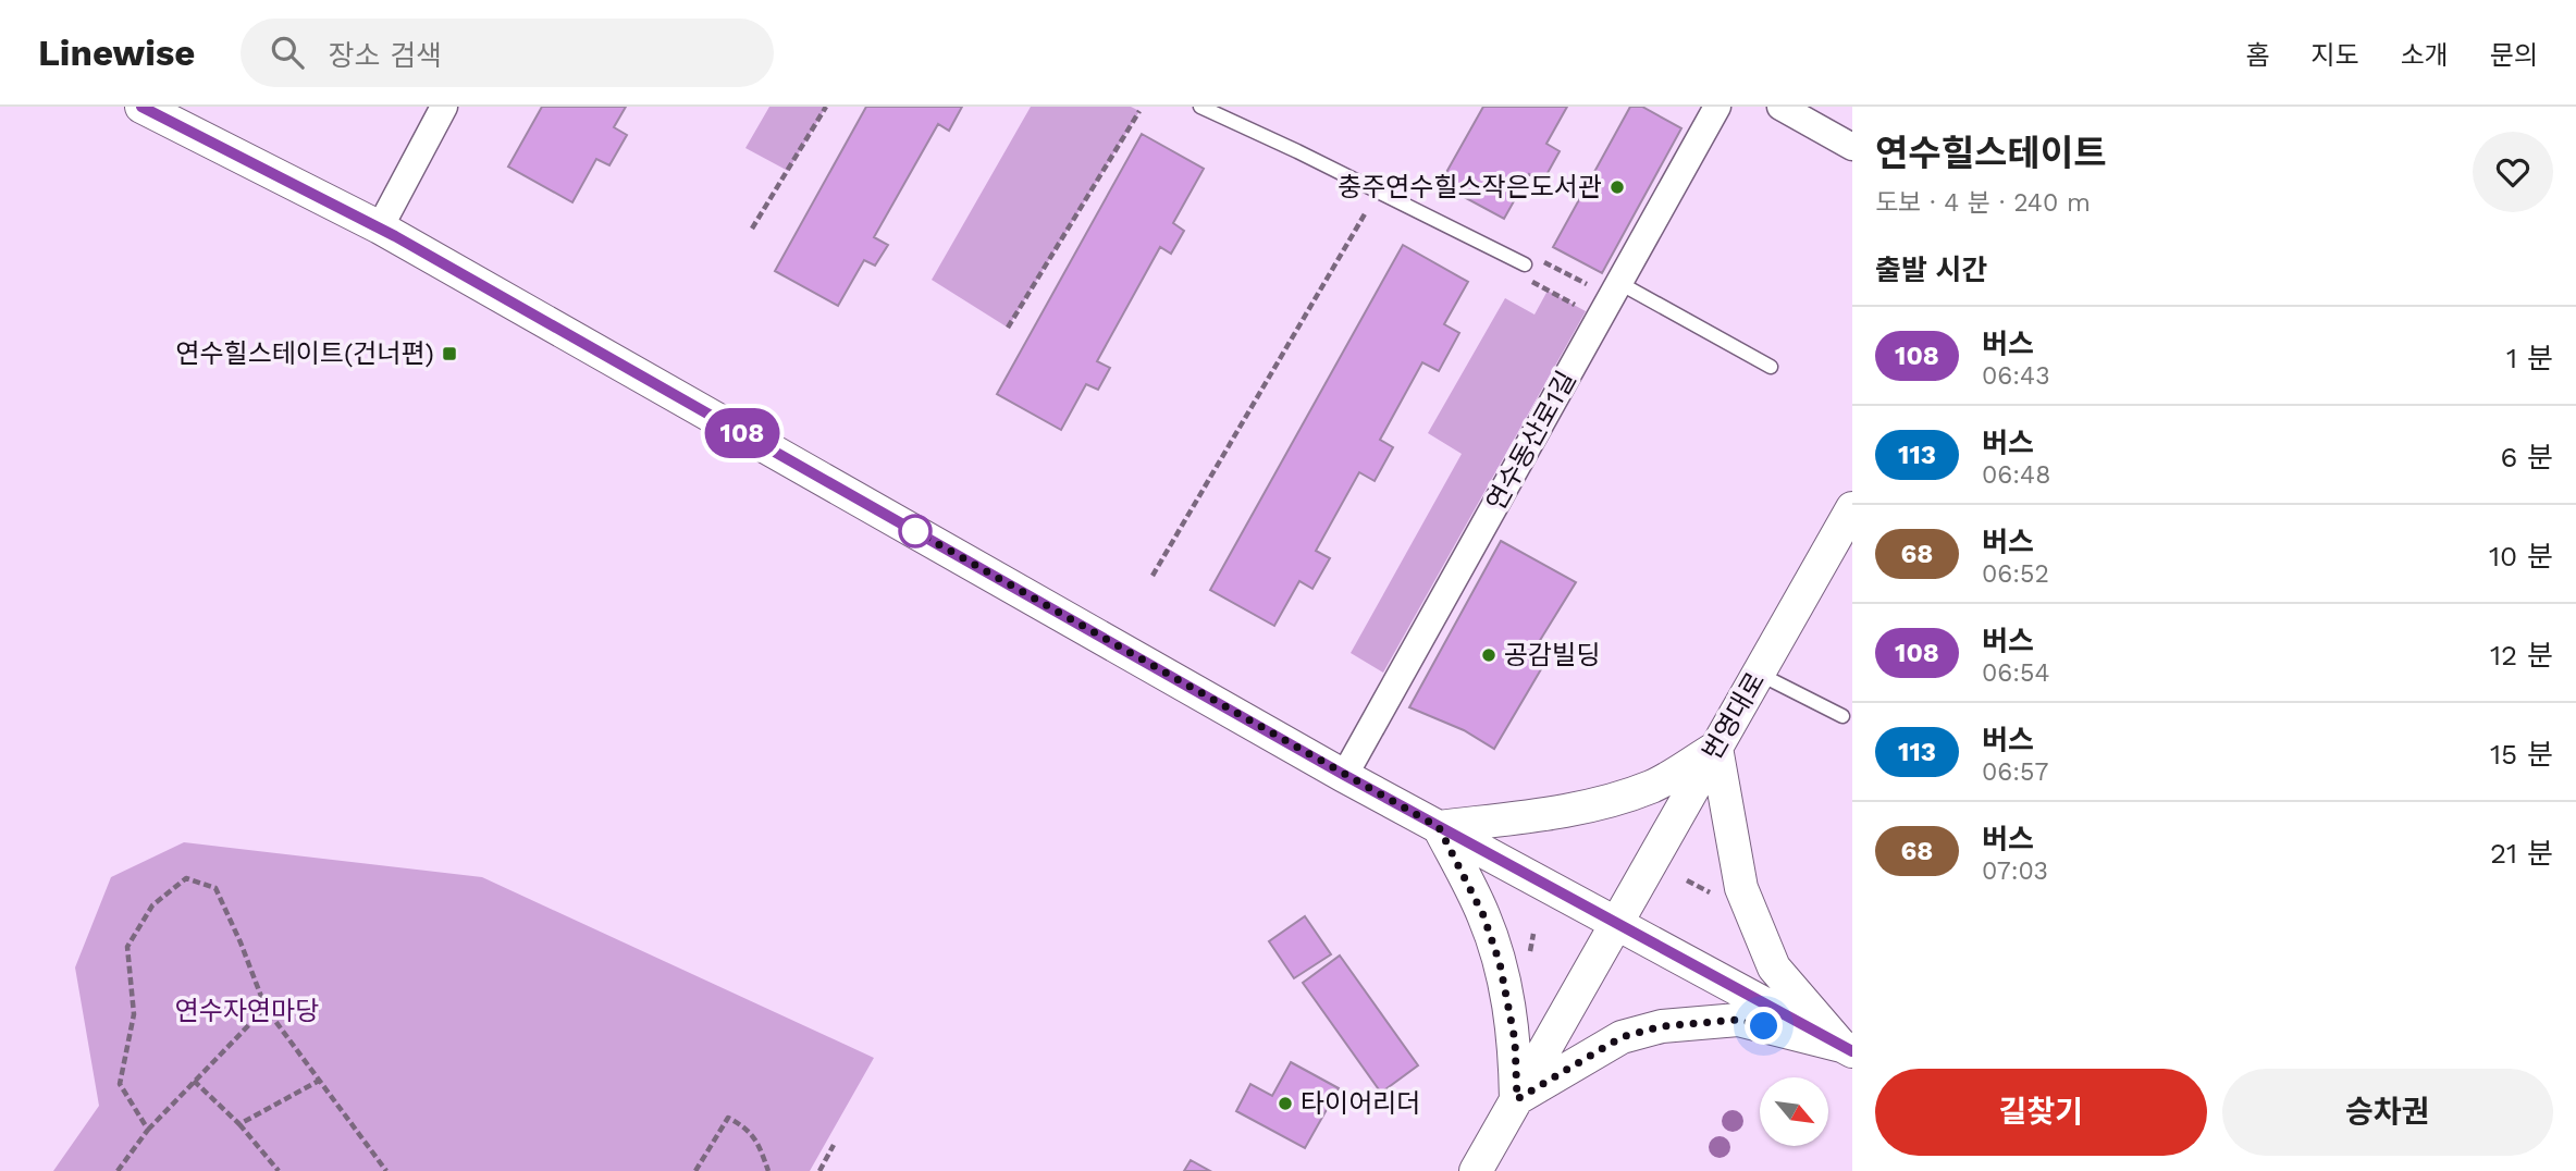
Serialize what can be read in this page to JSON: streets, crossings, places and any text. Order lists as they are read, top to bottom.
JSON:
{
  "streets": {
    "street": ["연수동산로1길", "번영대로"]
  },
  "parks": ["연수자연마당"],
  "places": {
    "other": ["충주연수힐스작은도서관", "공감빌딩", "타이어리더"],
    "transit": ["연수힐스테이트(건너편)"]
  },
  "lines": ["bus line 108"],
  "north": "bottom right",
  "page": {
    "header": "Linewise",
    "search": "장소 검색",
    "nav": [
      "홈",
      "지도",
      "소개",
      "문의"
    ],
    "on_map": "108",
    "heading": [
      ["연수힐스테이트", "도보 · 4 분 · 240 m"],
      "출발 시간"
    ],
    "list": [
      {
        "mark": "108",
        "name": "버스",
        "note": "06:43",
        "value": "1 분"
      },
      {
        "mark": "113",
        "name": "버스",
        "note": "06:48",
        "value": "6 분"
      },
      {
        "mark": "68",
        "name": "버스",
        "note": "06:52",
        "value": "10 분"
      },
      {
        "mark": "108",
        "name": "버스",
        "note": "06:54",
        "value": "12 분"
      },
      {
        "mark": "113",
        "name": "버스",
        "note": "06:57",
        "value": "15 분"
      },
      {
        "mark": "68",
        "name": "버스",
        "note": "07:03",
        "value": "21 분"
      }
    ],
    "buttons": ["길찾기", "승차권"]
  }
}
